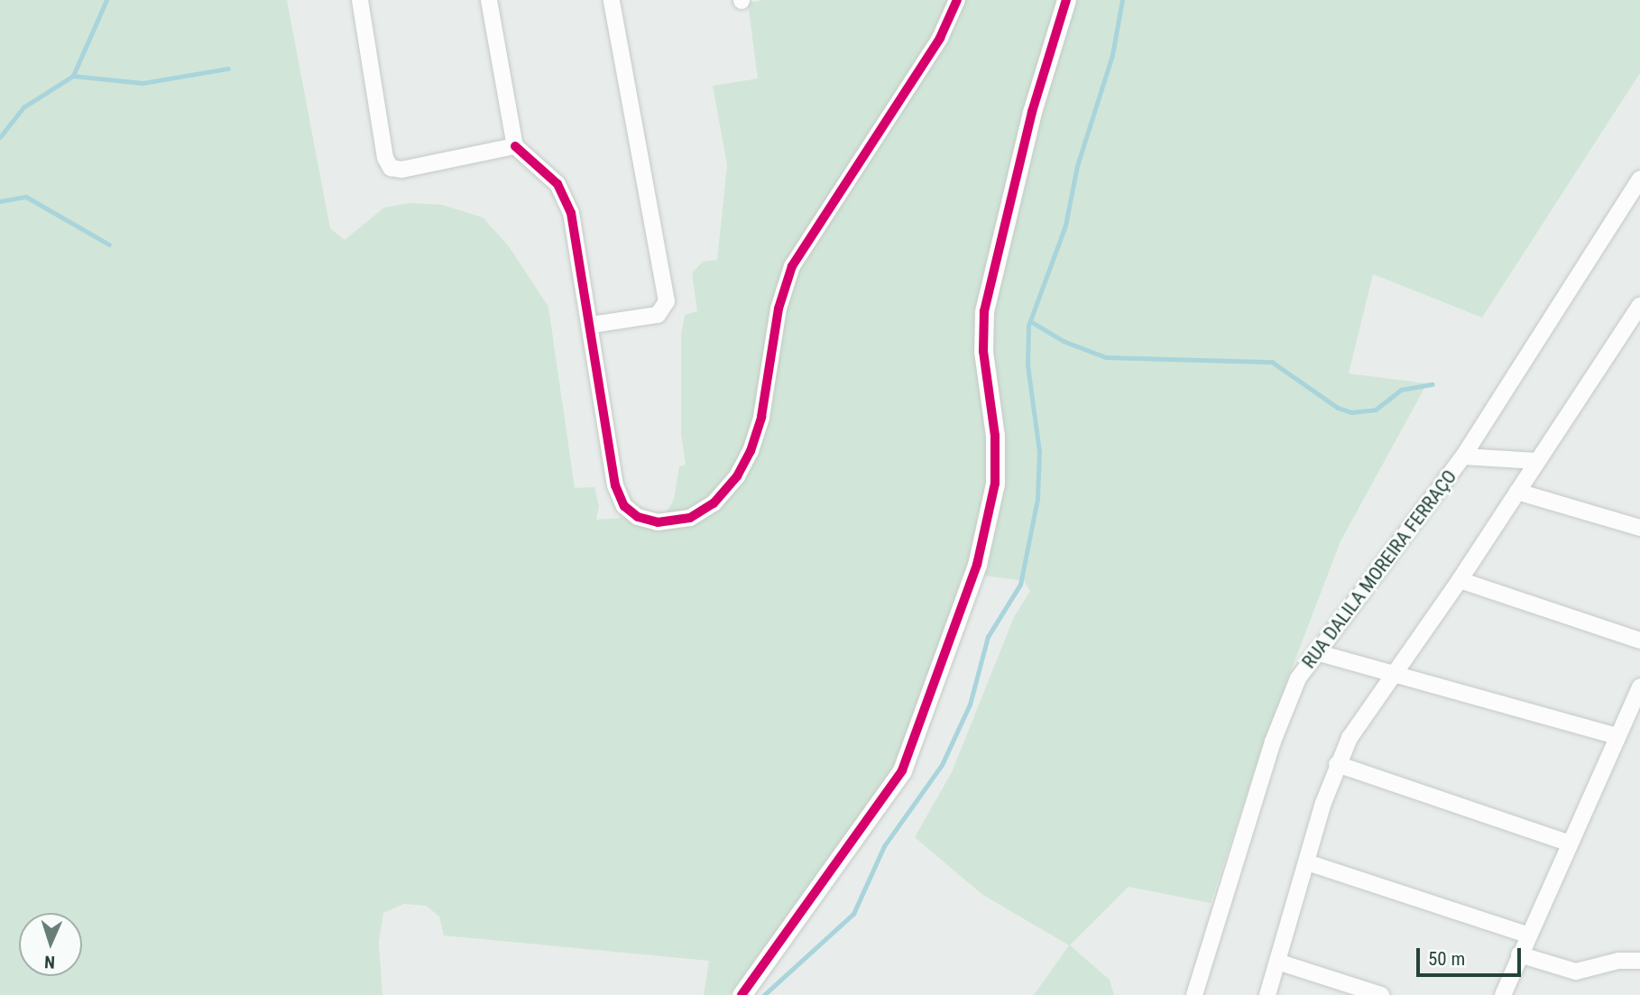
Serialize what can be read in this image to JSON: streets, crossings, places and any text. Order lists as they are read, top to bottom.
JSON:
{
  "streets": {
    "street": ["RUA DALILA MOREIRA FERRAÇO"]
  },
  "scale_bar": "50 m",
  "north": "bottom"
}
